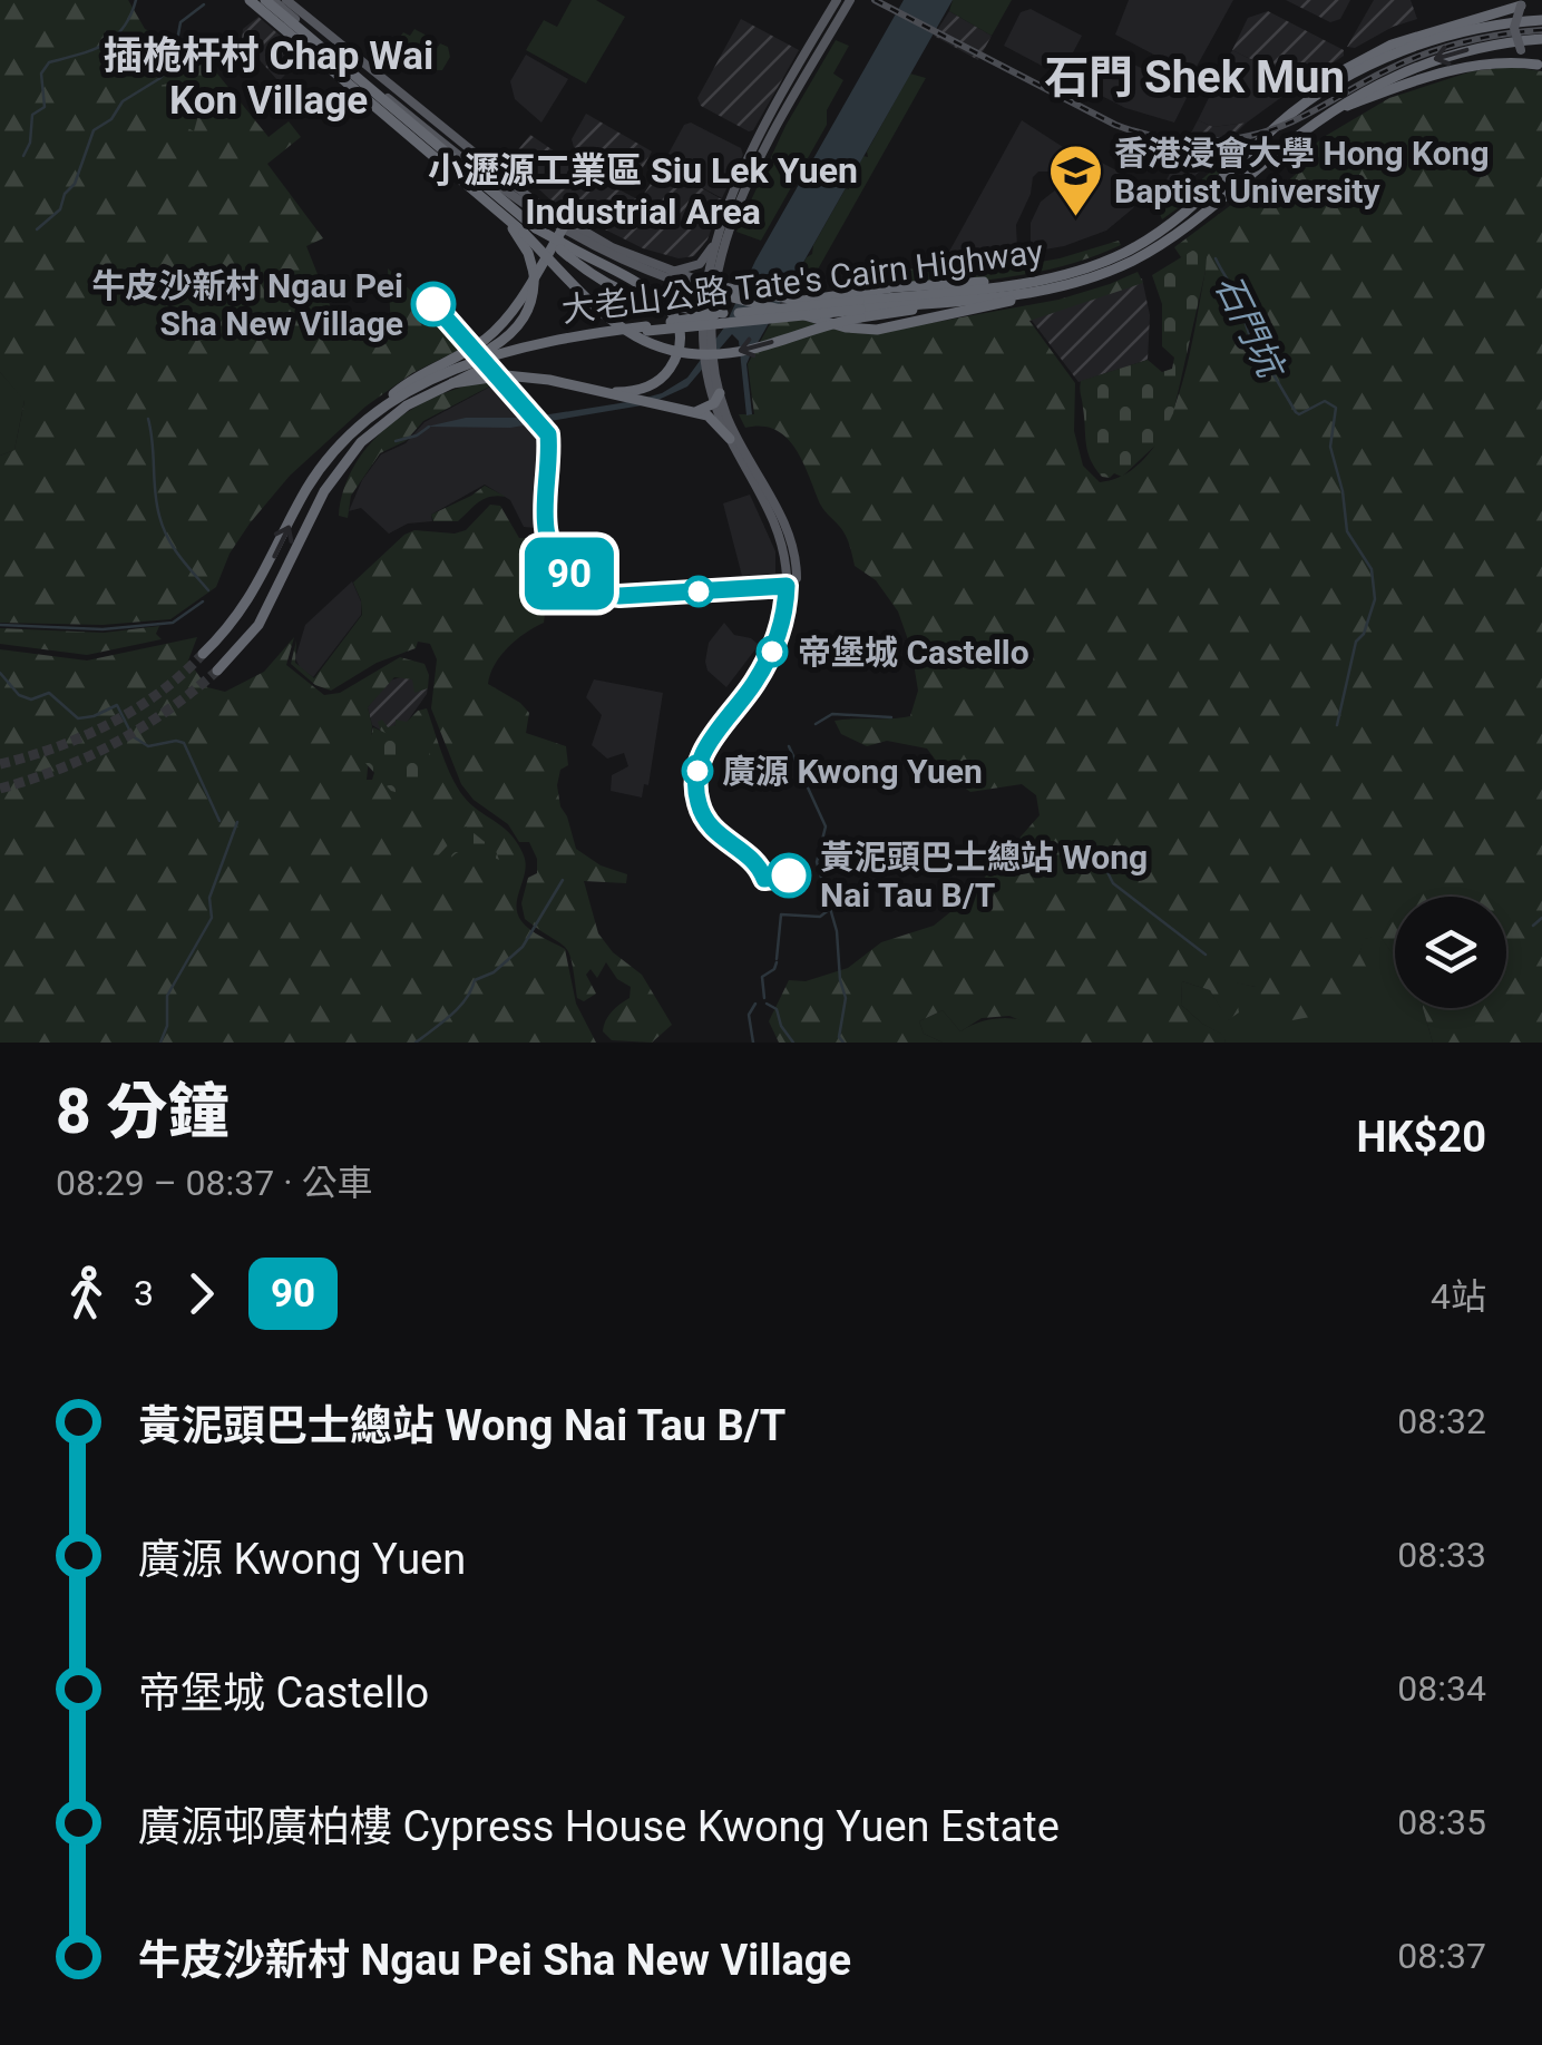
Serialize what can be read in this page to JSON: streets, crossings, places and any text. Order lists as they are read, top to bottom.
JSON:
{
  "streets": {
    "highway": ["大老山公路 Tate's Cairn Highway"]
  },
  "districts": ["插桅杆村 Chap Wai Kon Village", "石門 Shek Mun", "小瀝源工業區 Siu Lek Yuen Industrial Area"],
  "water": ["石門坑"],
  "places": {
    "school or university": ["香港浸會大學 Hong Kong Baptist University"],
    "other": [
      "牛皮沙新村 Ngau Pei Sha New Village",
      "帝堡城 Castello",
      "廣源 Kwong Yuen",
      "黃泥頭巴士總站 Wong Nai Tau B/T"
    ]
  },
  "lines": ["bus line 90"],
  "page": {
    "on_map": "90",
    "heading": ["8 分鐘", "08:29 – 08:37 · 公車", "HK$20"],
    "legs": ["3", "90", "4站"],
    "list": [
      {
        "name": "黃泥頭巴士總站 Wong Nai Tau B/T",
        "value": "08:32"
      },
      {
        "name": "廣源 Kwong Yuen",
        "value": "08:33"
      },
      {
        "name": "帝堡城 Castello",
        "value": "08:34"
      },
      {
        "name": "廣源邨廣柏樓 Cypress House Kwong Yuen Estate",
        "value": "08:35"
      },
      {
        "name": "牛皮沙新村 Ngau Pei Sha New Village",
        "value": "08:37"
      }
    ]
  }
}
